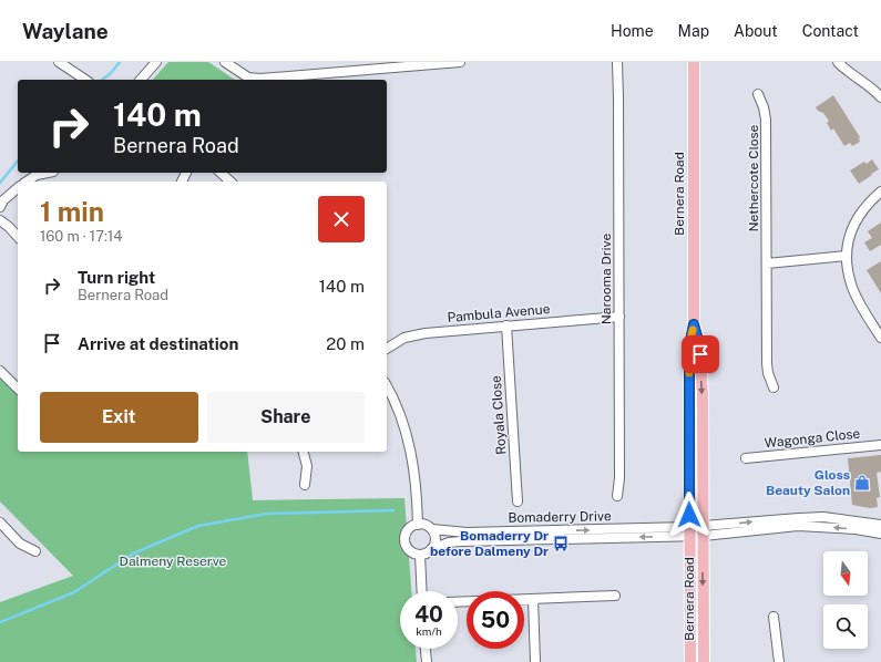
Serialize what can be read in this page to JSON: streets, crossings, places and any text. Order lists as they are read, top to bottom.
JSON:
{
  "streets": {
    "main road": ["Bernera Road"],
    "street": [
      "Nethercote Close",
      "Narooma Drive",
      "Pambula Avenue",
      "Royala Close",
      "Wagonga Close",
      "Bomaderry Drive"
    ]
  },
  "crossings": [
    ["Bernera Road", "Bomaderry Drive"],
    ["Narooma Drive", "Pambula Avenue"],
    ["Pambula Avenue", "Royala Close"]
  ],
  "parks": ["Dalmeny Reserve"],
  "places": {
    "shop": ["Gloss Beauty Salon"],
    "bus stop": ["Bomaderry Dr before Dalmeny Dr"]
  },
  "north": "bottom",
  "page": {
    "header": "Waylane",
    "nav": [
      "Home",
      "Map",
      "About",
      "Contact"
    ],
    "turn": ["140 m", "Bernera Road"],
    "heading": ["1 min", "160 m · 17:14"],
    "list": [
      {
        "name": "Turn right",
        "note": "Bernera Road",
        "value": "140 m"
      },
      {
        "name": "Arrive at destination",
        "value": "20 m"
      }
    ],
    "buttons": ["Exit", "Share"],
    "speed": "40 km/h",
    "limit": "50"
  }
}
